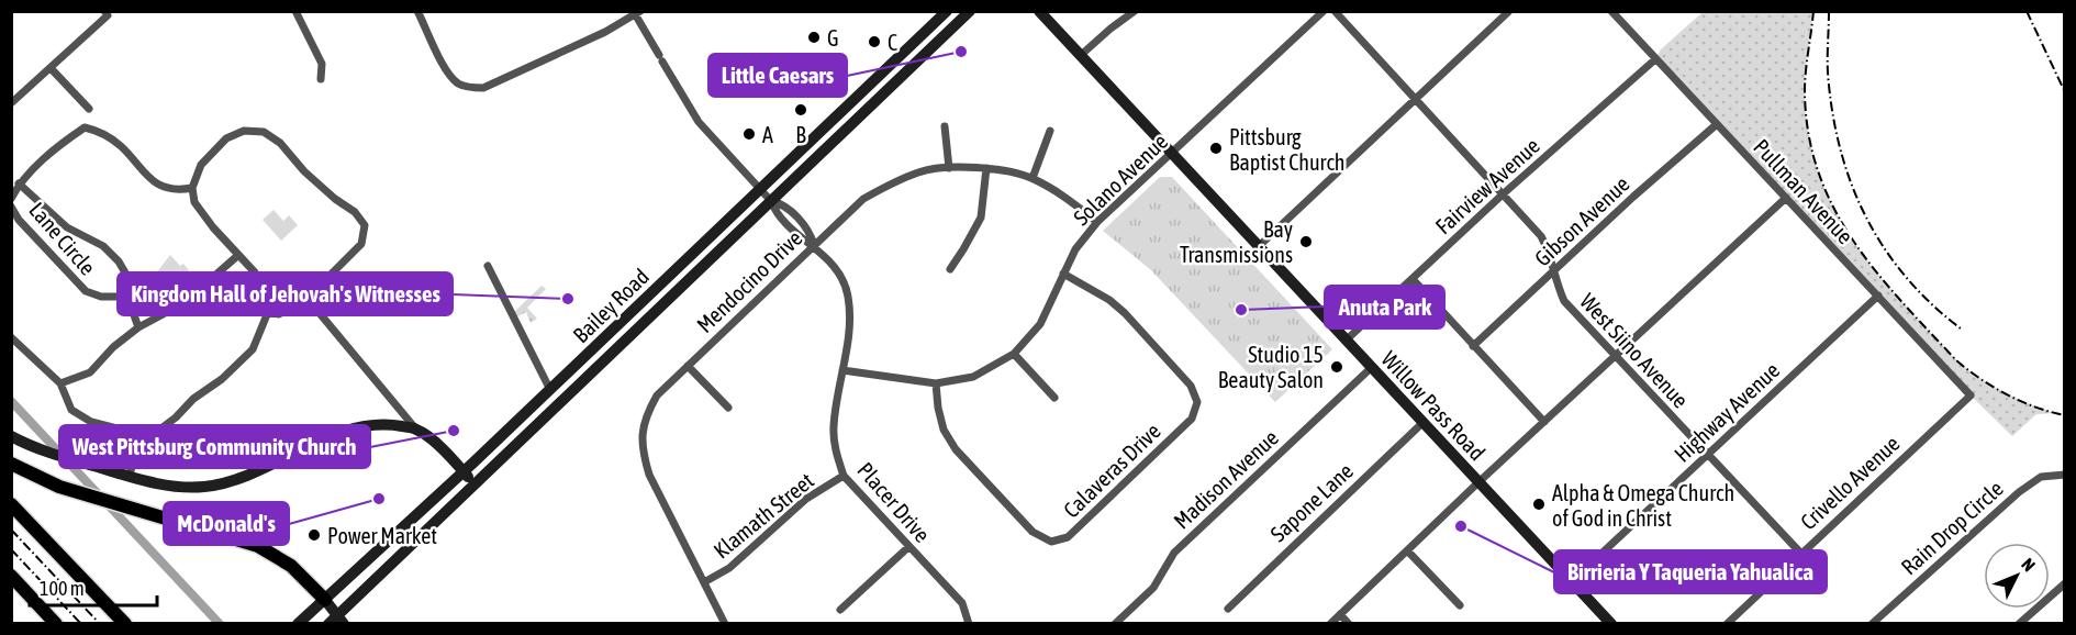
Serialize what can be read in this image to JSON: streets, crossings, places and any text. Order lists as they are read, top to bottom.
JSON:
{
  "streets": {
    "main road": ["Bailey Road", "Willow Pass Road"],
    "street": [
      "Solano Avenue",
      "Fairview Avenue",
      "Pullman Avenue",
      "Gibson Avenue",
      "Lane Circle",
      "Mendocino Drive",
      "West Siino Avenue",
      "Highway Avenue",
      "Calaveras Drive",
      "Madison Avenue",
      "Crivello Avenue",
      "Placer Drive",
      "Sapone Lane",
      "Klamath Street",
      "Rain Drop Circle"
    ]
  },
  "crossings": [
    ["Solano Avenue", "Mendocino Drive"],
    ["Solano Avenue", "Willow Pass Road"],
    ["Solano Avenue", "Calaveras Drive"],
    ["Solano Avenue", "Placer Drive"],
    ["Fairview Avenue", "Pullman Avenue"],
    ["Fairview Avenue", "West Siino Avenue"],
    ["Fairview Avenue", "Willow Pass Road"],
    ["Pullman Avenue", "Gibson Avenue"],
    ["Pullman Avenue", "Highway Avenue"],
    ["Pullman Avenue", "Crivello Avenue"],
    ["Gibson Avenue", "West Siino Avenue"],
    ["Mendocino Drive", "Placer Drive"],
    ["Mendocino Drive", "Klamath Street"],
    ["Bailey Road", "Placer Drive"],
    ["West Siino Avenue", "Highway Avenue"],
    ["West Siino Avenue", "Crivello Avenue"],
    ["Willow Pass Road", "Highway Avenue"],
    ["Willow Pass Road", "Madison Avenue"],
    ["Willow Pass Road", "Sapone Lane"],
    ["Placer Drive", "Klamath Street"]
  ],
  "places": [
    "G",
    "C",
    "Little Caesars",
    "B",
    "A",
    "Pittsburg Baptist Church",
    "Bay Transmissions",
    "Kingdom Hall of Jehovah's Witnesses",
    "Anuta Park",
    "Studio 15 Beauty Salon",
    "West Pittsburg Community Church",
    "McDonald's",
    "Alpha & Omega Church of God in Christ",
    "Birrieria Y Taqueria Yahualica",
    "Power Market"
  ],
  "scale_bar": "100 m",
  "north": "top right"
}
